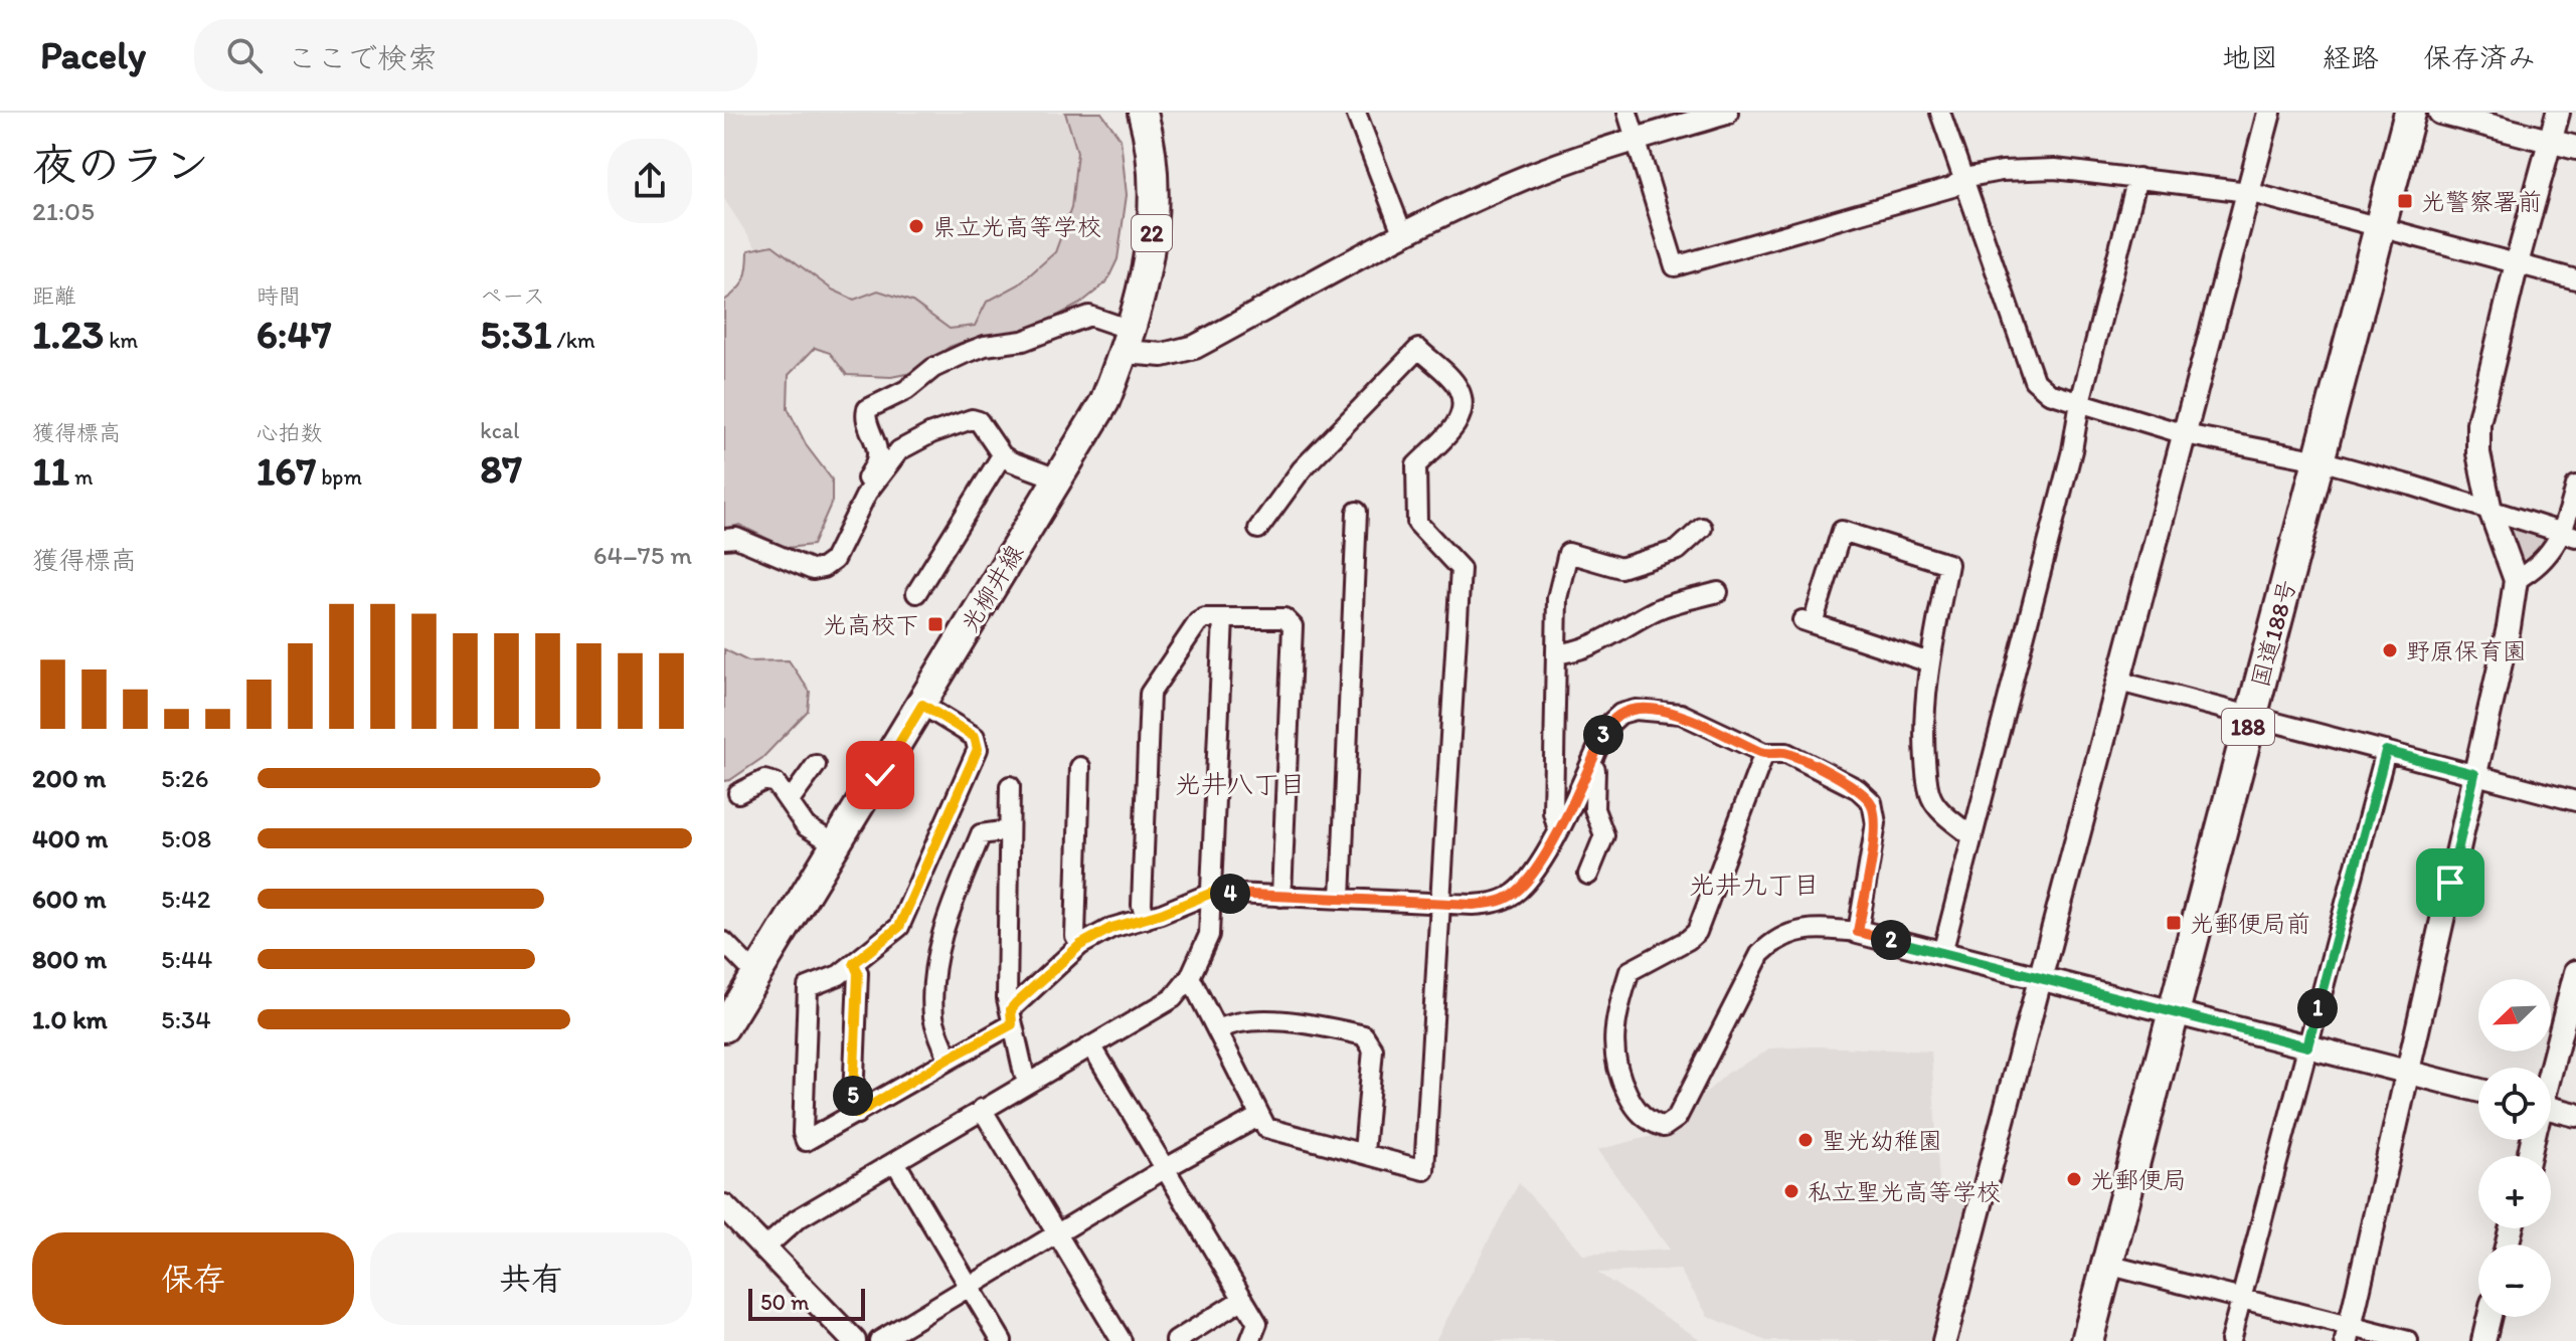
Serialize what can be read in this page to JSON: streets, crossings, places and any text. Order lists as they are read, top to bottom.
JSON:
{
  "streets": {
    "highway": ["国道188号", "188"],
    "main road": ["22", "光柳井線"]
  },
  "districts": ["光井八丁目", "光井九丁目"],
  "places": {
    "transit": ["光警察署前", "光高校下", "光郵便局前"],
    "other": [
      "県立光高等学校",
      "野原保育園",
      "聖光幼稚園",
      "光郵便局",
      "私立聖光高等学校"
    ]
  },
  "scale_bar": "50 m",
  "north": "bottom left",
  "page": {
    "header": "Pacely",
    "search": "ここで検索",
    "nav": ["地図", "経路", "保存済み"],
    "heading": ["夜のラン", "21:05"],
    "stats": [
      ["距離", "1.23 km"],
      ["時間", "6:47"],
      ["ペース", "5:31 /km"],
      ["獲得標高", "11 m"],
      ["心拍数", "167 bpm"],
      ["kcal", "87"]
    ],
    "chart": ["獲得標高", "64–75 m"],
    "pins": [
      "3",
      "4",
      "2",
      "1",
      "5"
    ],
    "list": [
      {
        "name": "200 m",
        "note": "5:26"
      },
      {
        "name": "400 m",
        "note": "5:08"
      },
      {
        "name": "600 m",
        "note": "5:42"
      },
      {
        "name": "800 m",
        "note": "5:44"
      },
      {
        "name": "1.0 km",
        "note": "5:34"
      }
    ],
    "map_buttons": ["+", "−"],
    "buttons": ["保存", "共有"],
    "scale": "50 m"
  }
}
